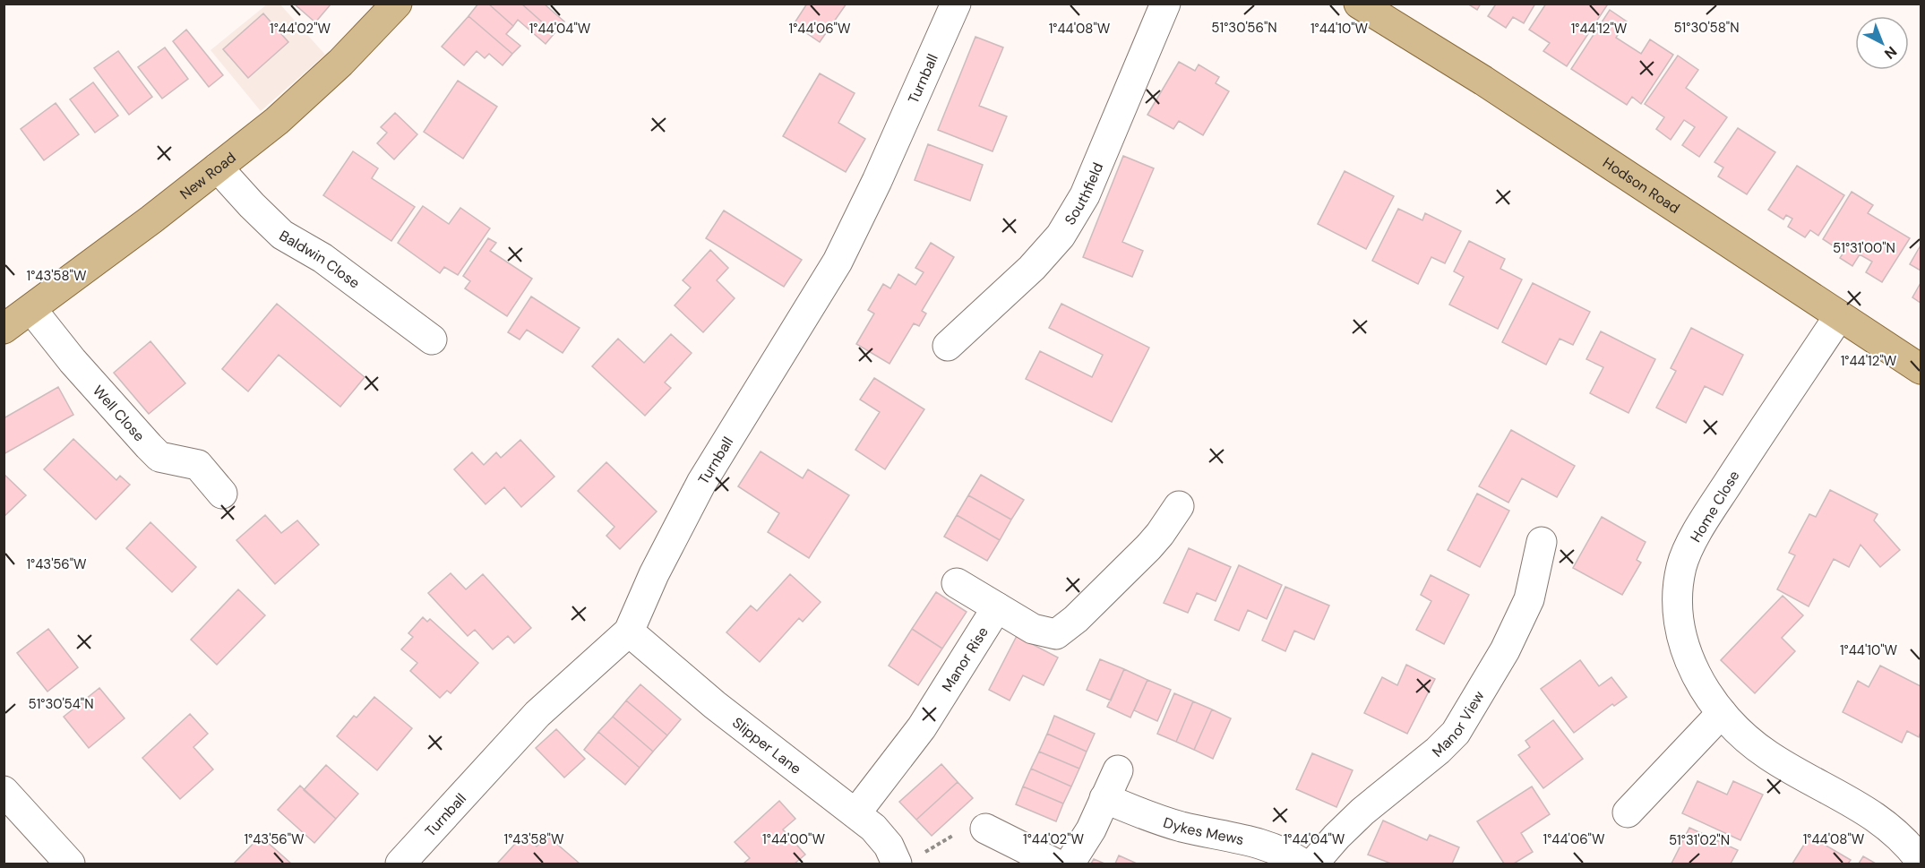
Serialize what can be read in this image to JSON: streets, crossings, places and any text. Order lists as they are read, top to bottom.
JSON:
{
  "streets": {
    "main road": ["New Road", "Hodson Road"],
    "street": [
      "Turnball",
      "Southfield",
      "Baldwin Close",
      "Well Close",
      "Home Close",
      "Manor Rise",
      "Manor View",
      "Slipper Lane",
      "Dykes Mews"
    ]
  },
  "crossings": [
    ["Turnball", "Slipper Lane"],
    ["New Road", "Baldwin Close"],
    ["New Road", "Well Close"],
    ["Hodson Road", "Home Close"],
    ["Manor Rise", "Slipper Lane"]
  ],
  "north": "bottom right",
  "coordinates": [
    "51°30'56\"N",
    "51°30'58\"N",
    "1°44'02\"W",
    "1°44'04\"W",
    "1°44'06\"W",
    "1°44'08\"W",
    "1°44'10\"W",
    "1°44'12\"W",
    "51°31'00\"N",
    "1°43'58\"W",
    "1°43'56\"W",
    "51°30'54\"N",
    "1°44'00\"W",
    "51°31'02\"N"
  ]
}
